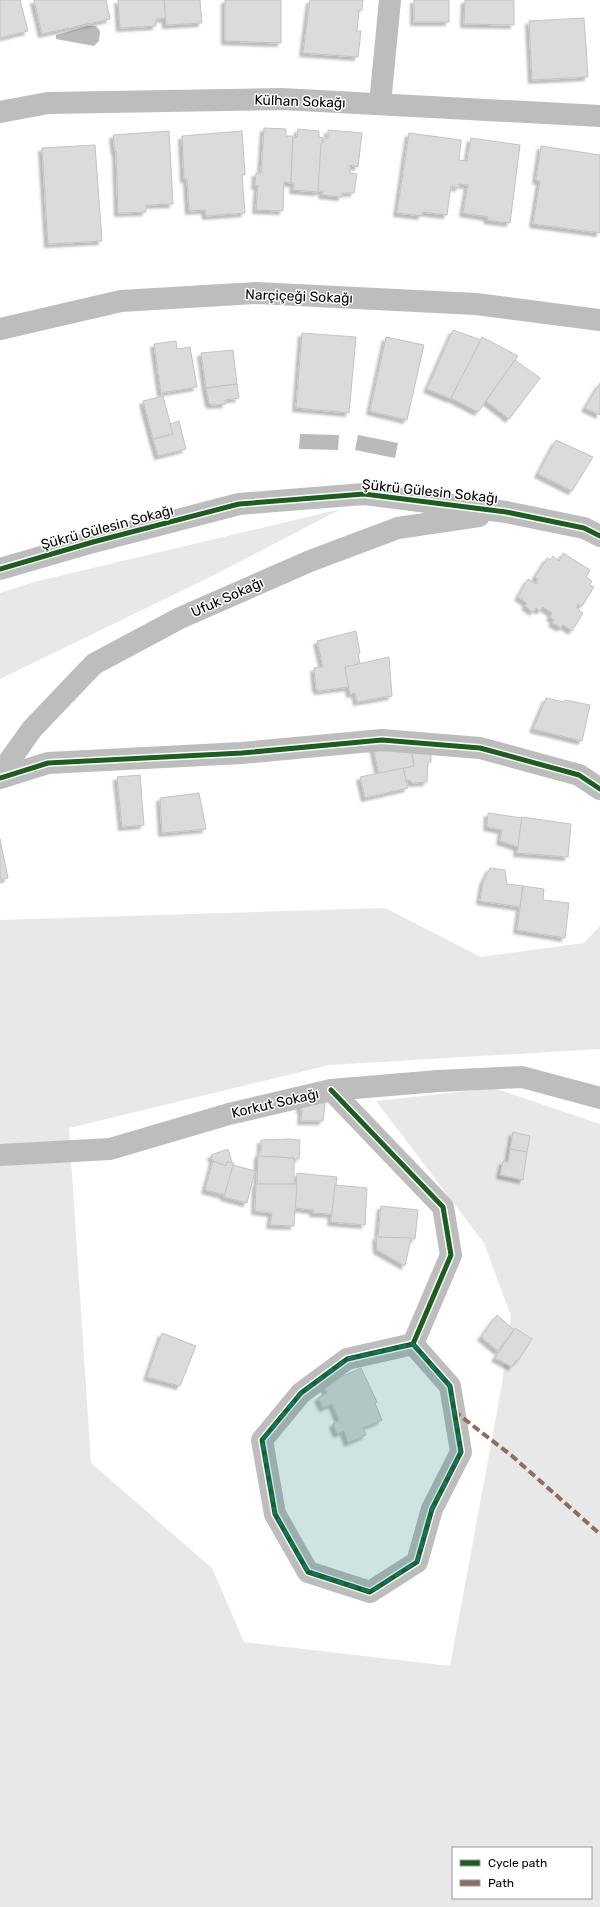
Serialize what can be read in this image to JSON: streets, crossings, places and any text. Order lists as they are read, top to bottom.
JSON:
{
  "streets": {
    "street": [
      "Külhan Sokağı",
      "Narçiçeği Sokağı",
      "Şükrü Gülesin Sokağı",
      "Ufuk Sokağı",
      "Korkut Sokağı"
    ]
  },
  "crossings": [
    ["Şükrü Gülesin Sokağı", "Ufuk Sokağı"]
  ],
  "legend": ["Cycle path", "Path"]
}
